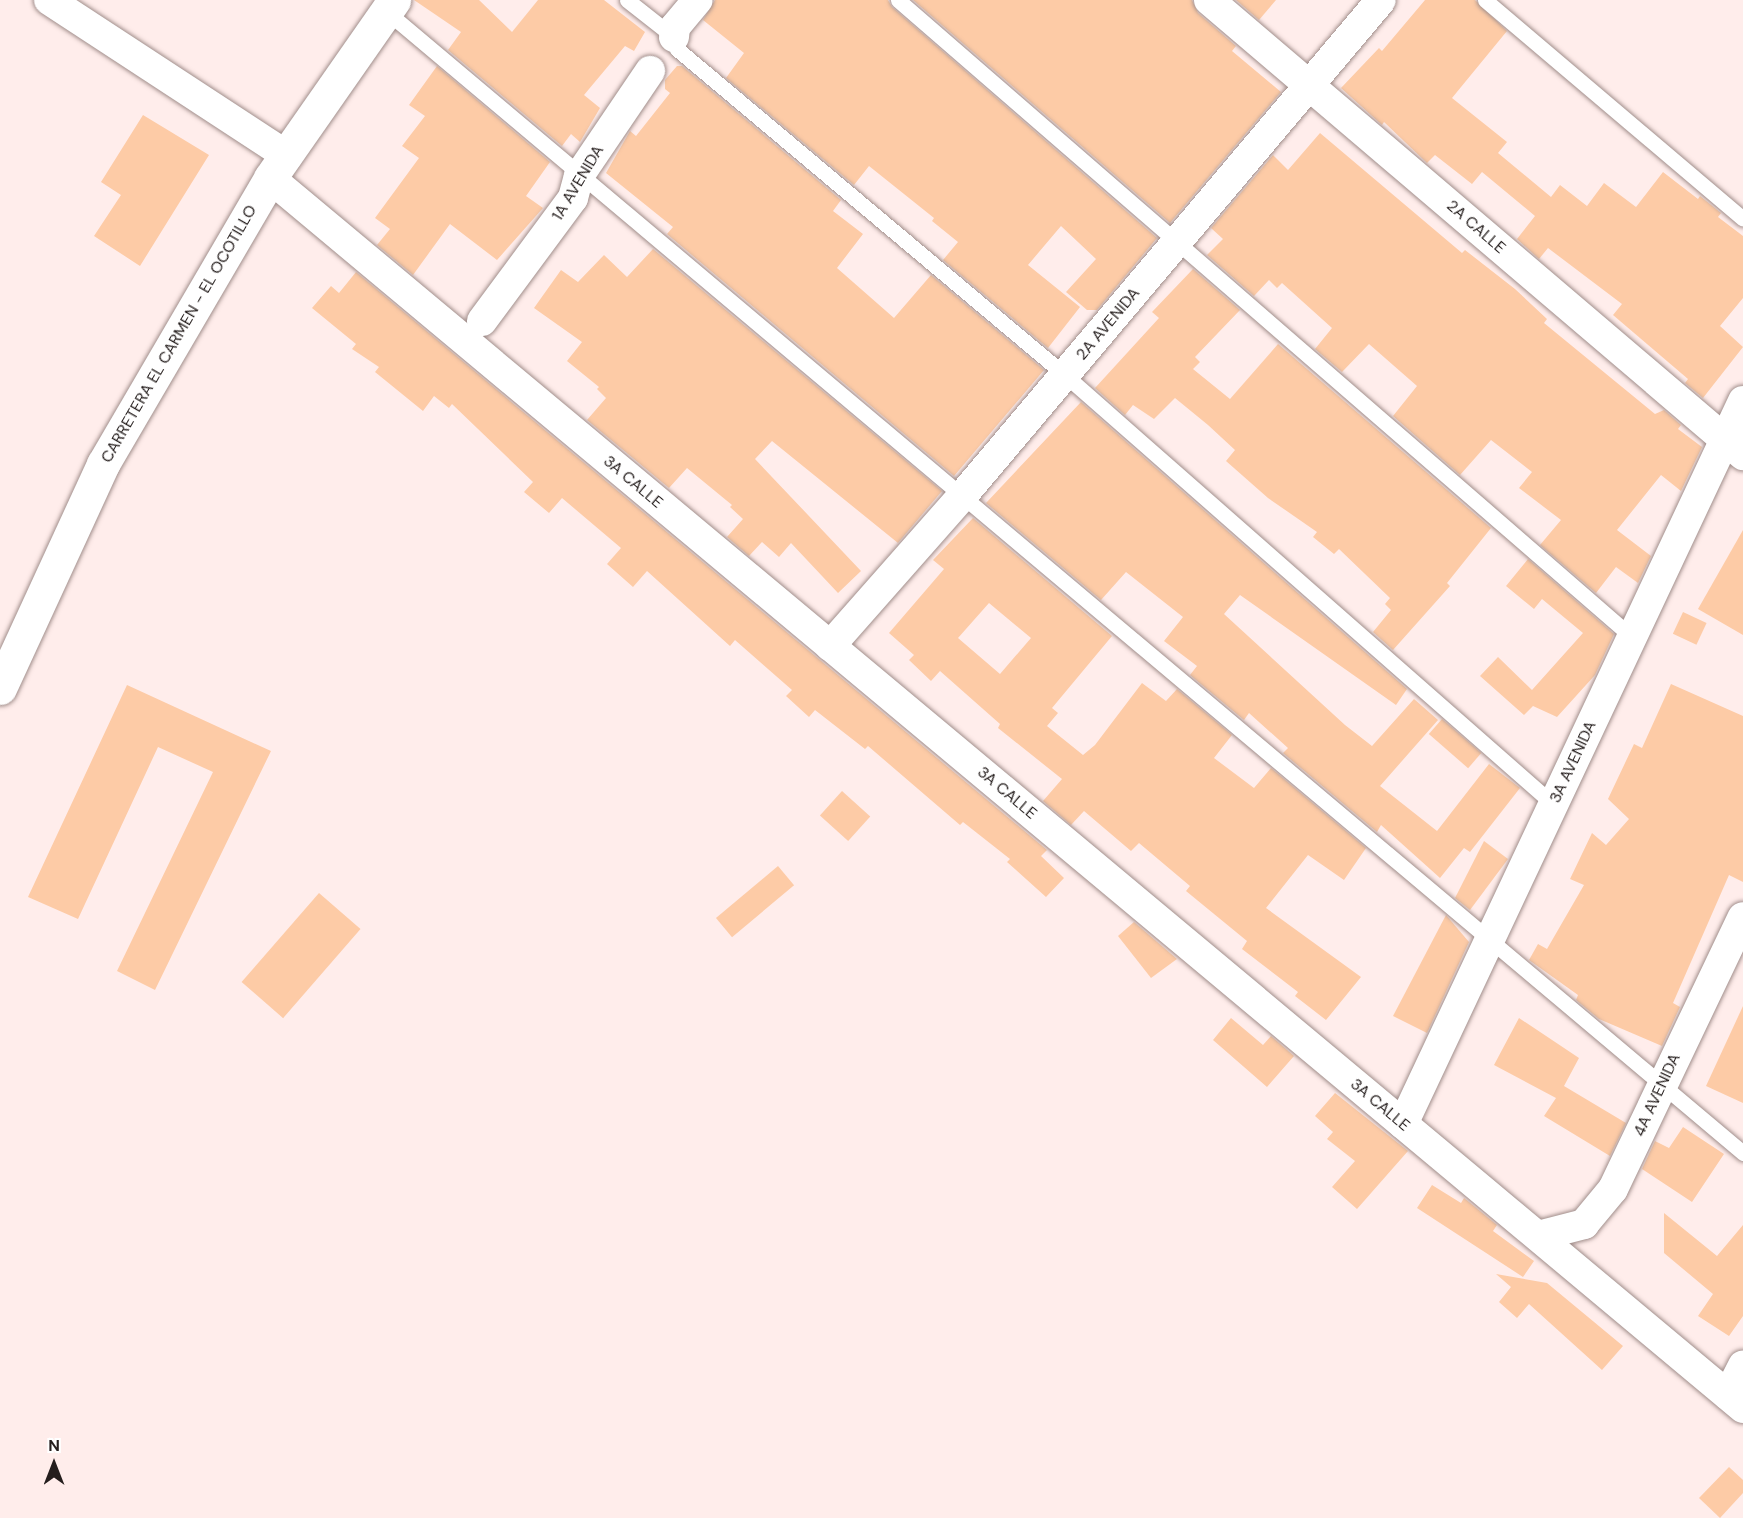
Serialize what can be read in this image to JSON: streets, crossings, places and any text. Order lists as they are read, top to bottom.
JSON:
{
  "streets": {
    "main road": ["CARRETERA EL CARMEN - EL OCOTILLO"],
    "street": [
      "1A AVENIDA",
      "2A CALLE",
      "2A AVENIDA",
      "3A CALLE",
      "3A AVENIDA",
      "4A AVENIDA"
    ]
  },
  "crossings": [
    ["2A CALLE", "2A AVENIDA"],
    ["2A CALLE", "3A AVENIDA"],
    ["2A AVENIDA", "3A CALLE"],
    ["CARRETERA EL CARMEN - EL OCOTILLO", "3A CALLE"],
    ["3A CALLE", "3A AVENIDA"],
    ["3A CALLE", "4A AVENIDA"]
  ],
  "north": "top"
}
